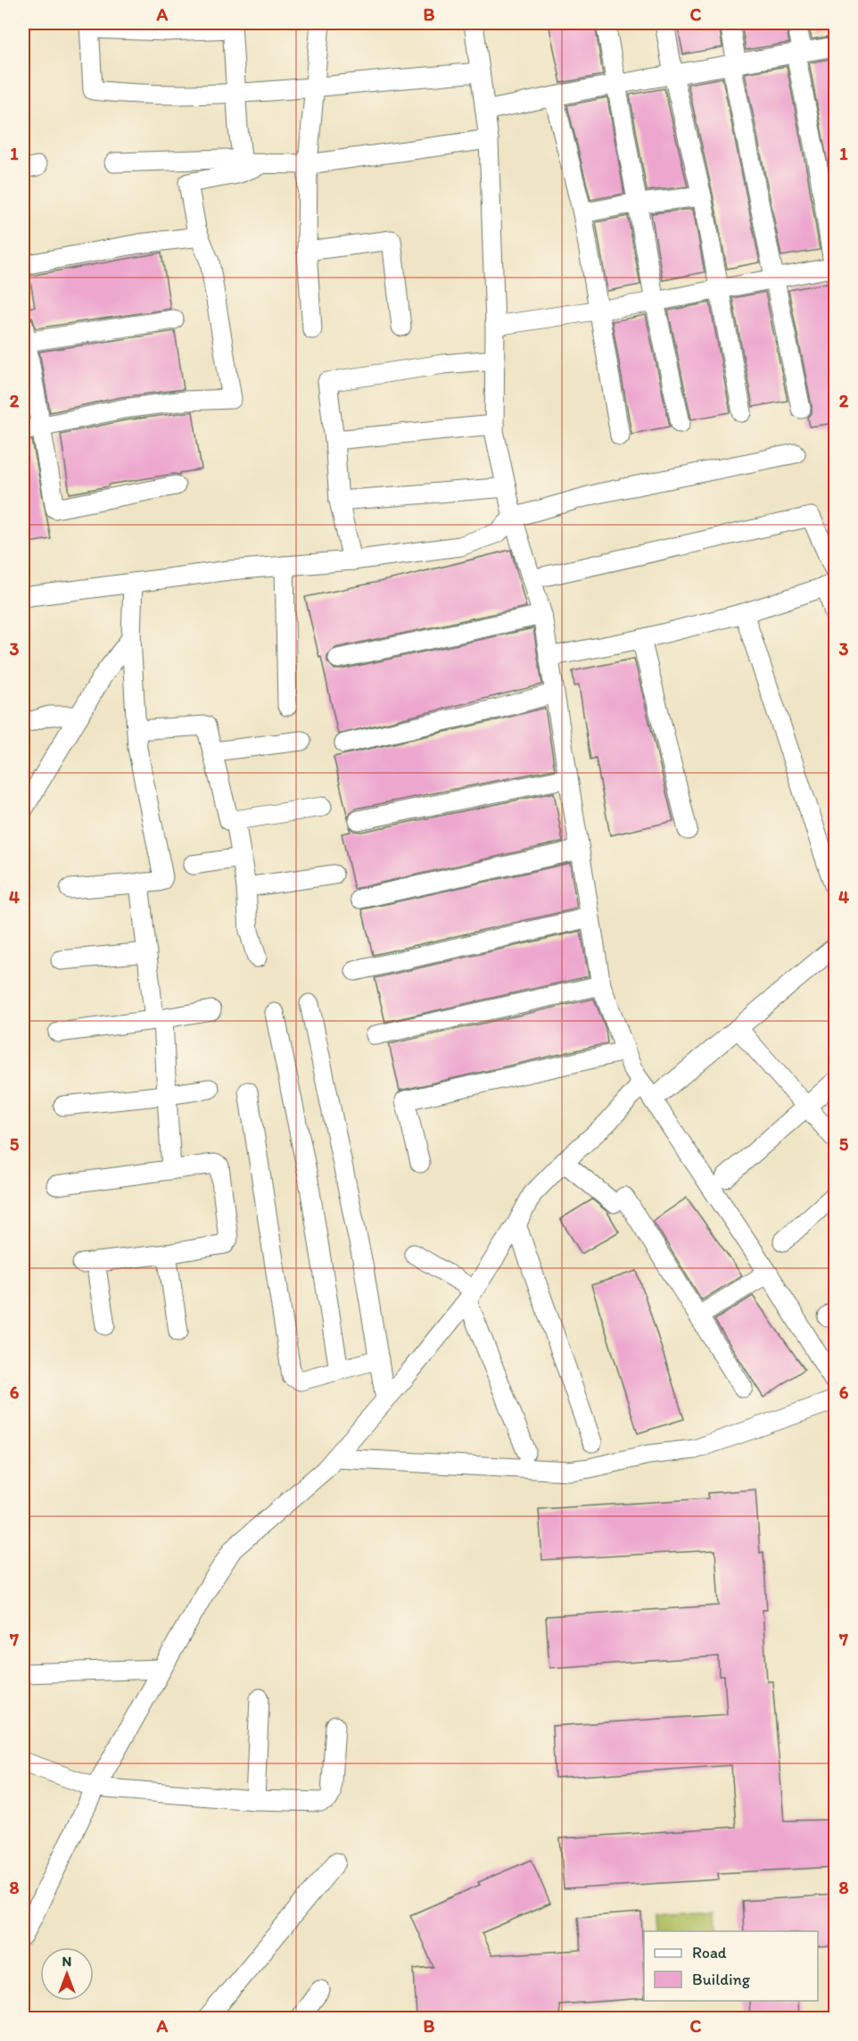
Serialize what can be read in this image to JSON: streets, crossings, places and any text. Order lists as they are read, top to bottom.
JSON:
{
  "legend": ["Road", "Building"],
  "north": "top",
  "grid": {
    "columns": ["A", "B", "C"],
    "rows": [
      "1",
      "2",
      "3",
      "4",
      "5",
      "6",
      "7",
      "8"
    ]
  }
}
